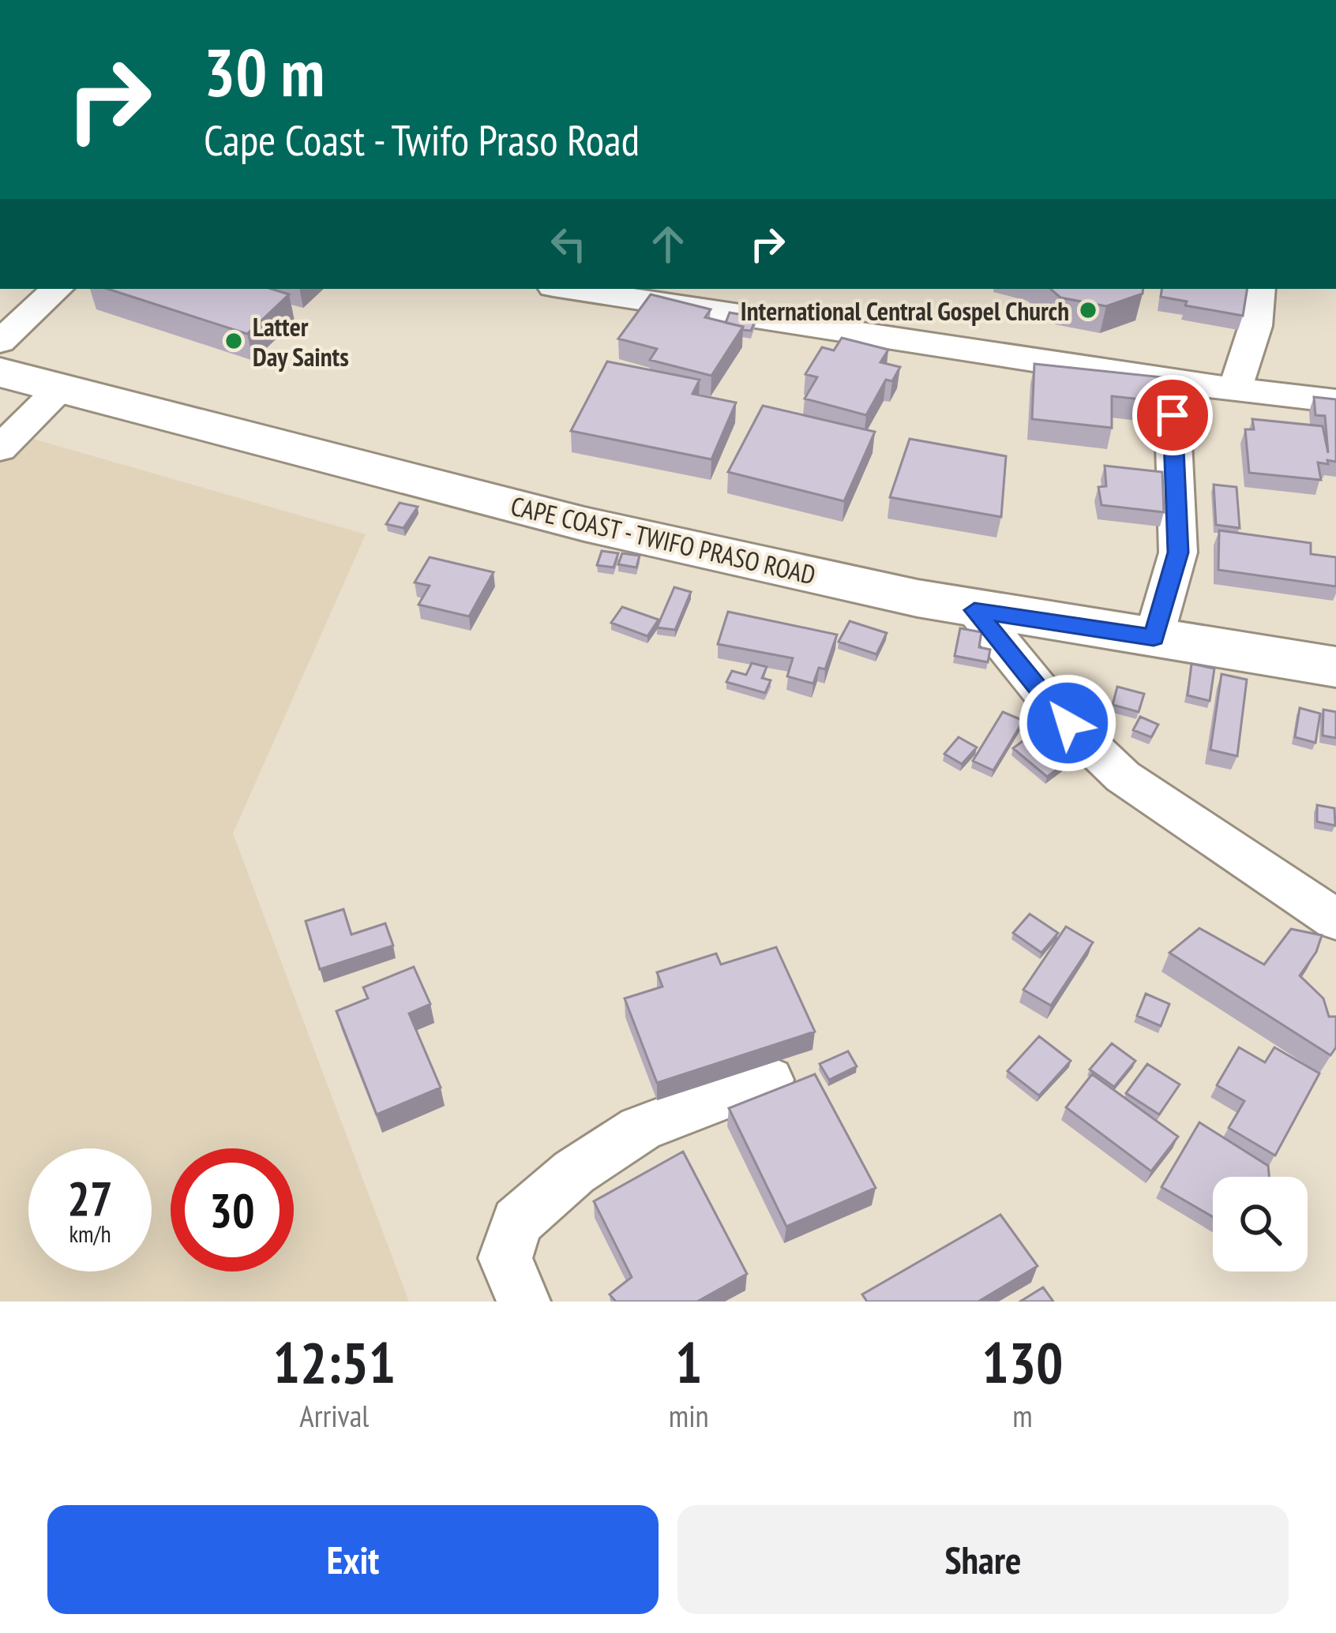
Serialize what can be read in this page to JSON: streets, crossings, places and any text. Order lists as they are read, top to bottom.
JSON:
{
  "streets": {
    "main road": ["CAPE COAST - TWIFO PRASO ROAD"]
  },
  "places": ["International Central Gospel Church", "Latter Day Saints"],
  "page": {
    "turn": ["30 m", "Cape Coast - Twifo Praso Road"],
    "speed": "27 km/h",
    "limit": "30",
    "eta": [
      "12:51",
      "Arrival",
      "1",
      "min",
      "130",
      "m"
    ],
    "buttons": ["Exit", "Share"]
  }
}
